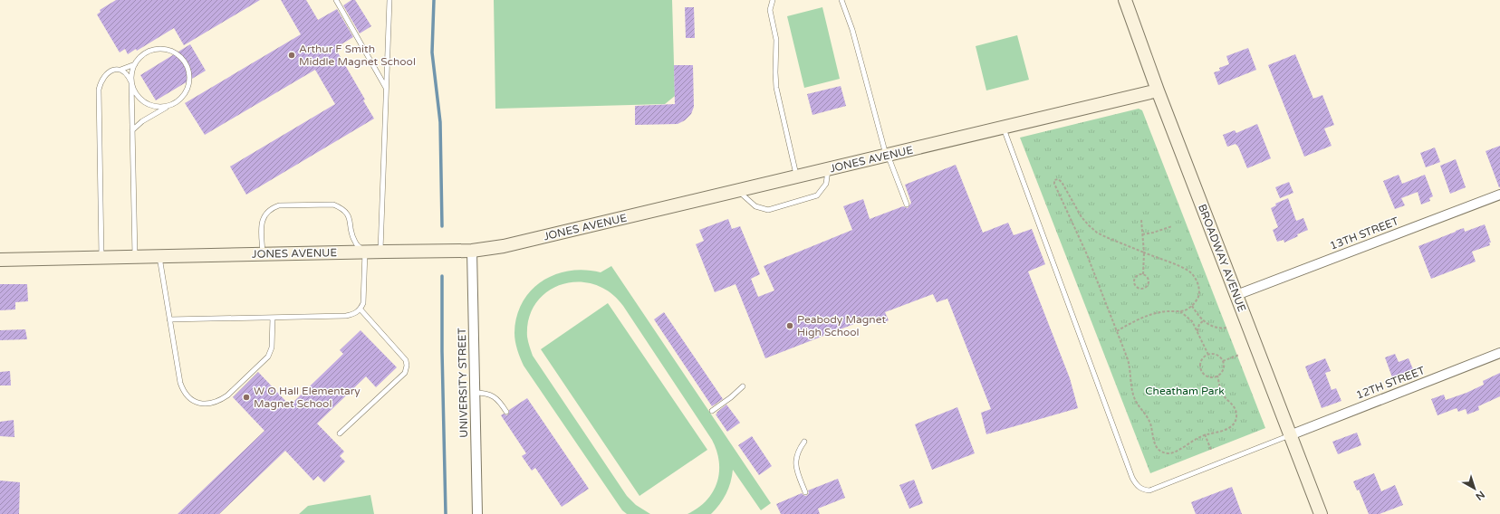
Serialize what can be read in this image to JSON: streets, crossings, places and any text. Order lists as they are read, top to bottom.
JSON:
{
  "streets": {
    "street": [
      "JONES AVENUE",
      "13TH STREET",
      "BROADWAY AVENUE",
      "UNIVERSITY STREET",
      "12TH STREET"
    ]
  },
  "crossings": [
    ["JONES AVENUE", "BROADWAY AVENUE"],
    ["JONES AVENUE", "UNIVERSITY STREET"],
    ["13TH STREET", "BROADWAY AVENUE"],
    ["BROADWAY AVENUE", "12TH STREET"]
  ],
  "parks": ["Cheatham Park"],
  "places": ["Arthur F Smith Middle Magnet School", "Peabody Magnet High School", "W O Hall Elementary Magnet School"],
  "north": "bottom right"
}
